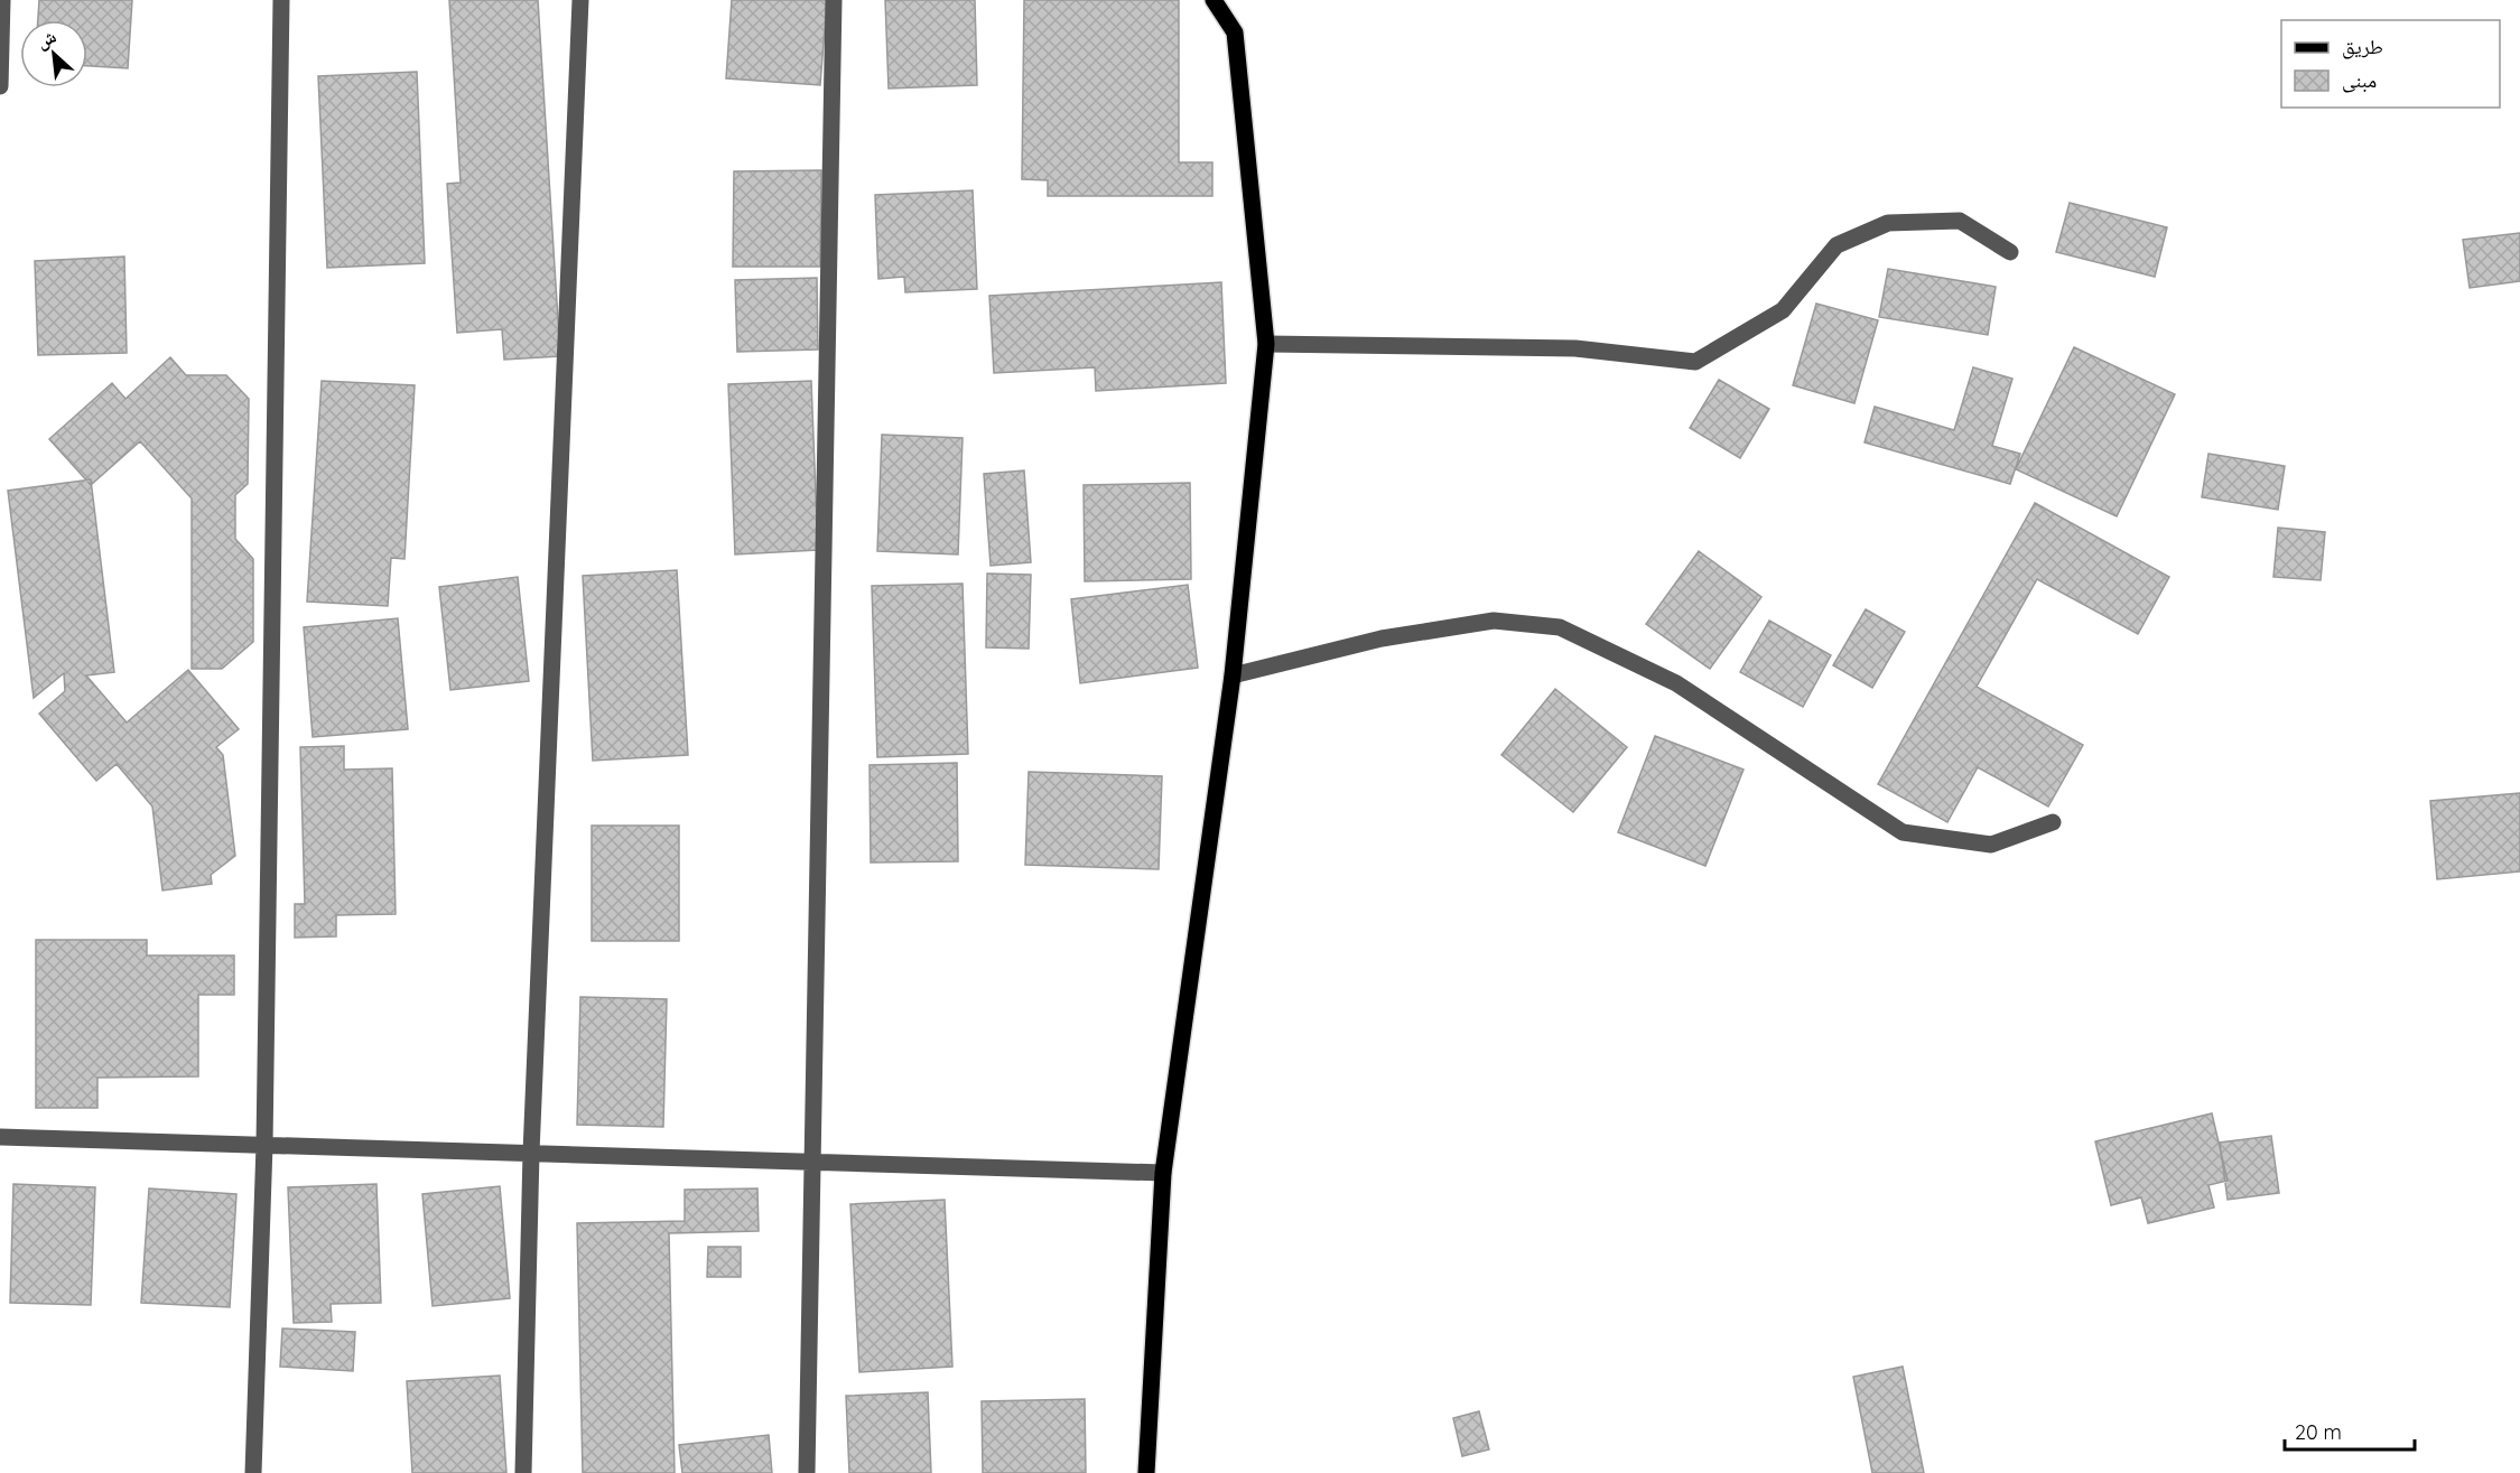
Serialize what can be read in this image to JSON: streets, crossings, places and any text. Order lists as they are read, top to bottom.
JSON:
{
  "legend": ["طريق", "مبنى"],
  "scale_bar": "20 m",
  "north": "top left"
}
